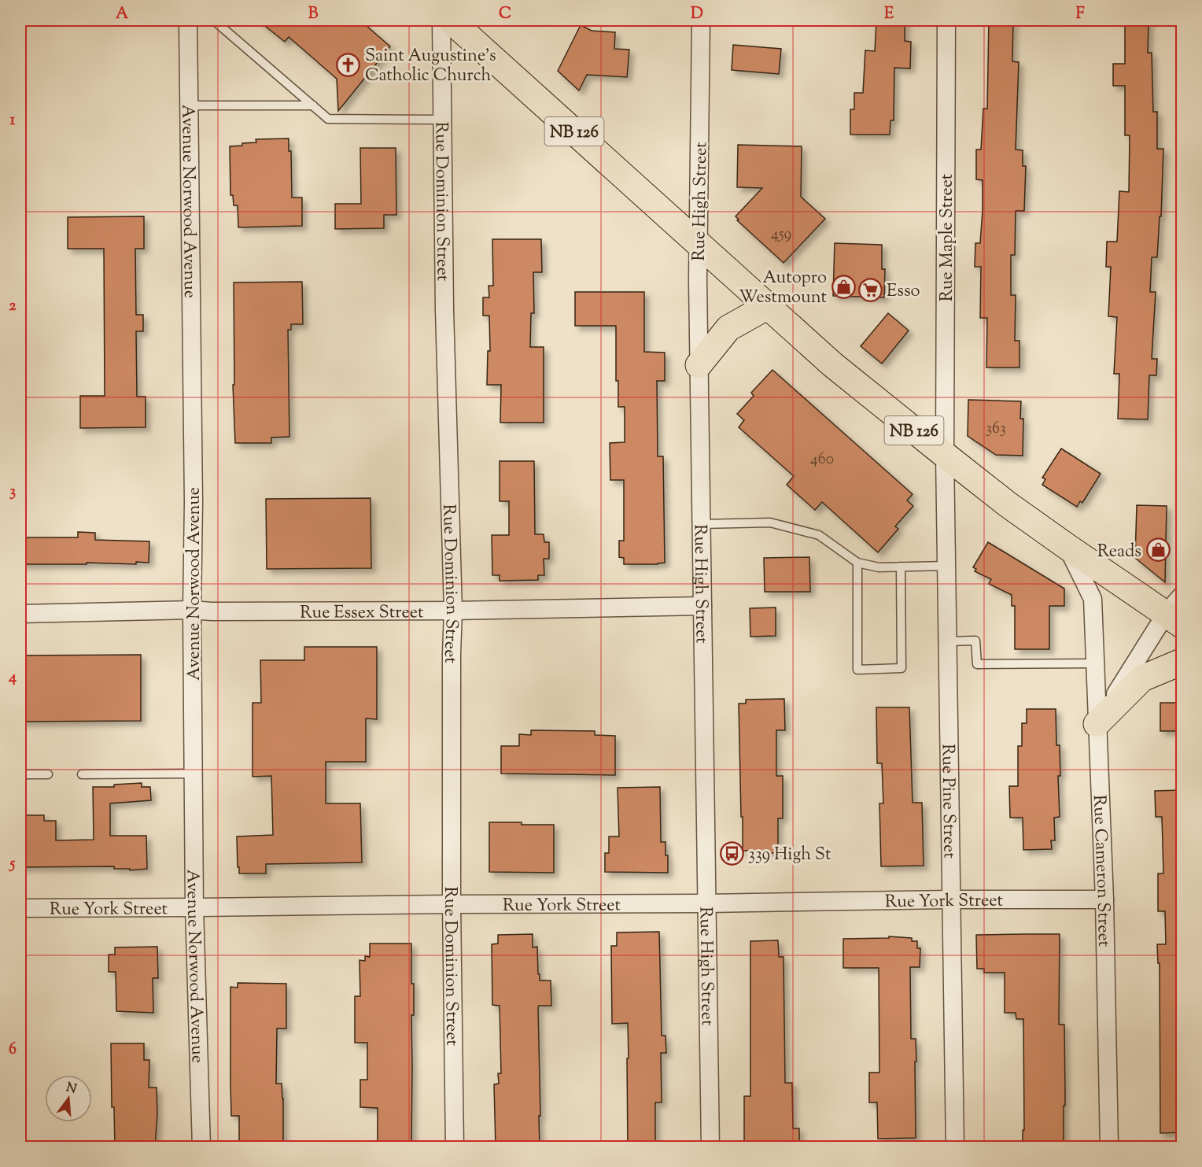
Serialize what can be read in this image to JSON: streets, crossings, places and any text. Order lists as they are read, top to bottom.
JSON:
{
  "streets": {
    "main road": ["NB 126"],
    "street": [
      "Avenue Norwood Avenue",
      "Rue Dominion Street",
      "Rue High Street",
      "Rue Maple Street",
      "Rue Essex Street",
      "Rue Pine Street",
      "Rue Cameron Street",
      "Rue York Street"
    ]
  },
  "crossings": [
    ["NB 126", "Rue High Street"],
    ["NB 126", "Rue Maple Street"],
    ["NB 126", "Rue Pine Street"],
    ["NB 126", "Rue Cameron Street"],
    ["Avenue Norwood Avenue", "Rue Essex Street"],
    ["Avenue Norwood Avenue", "Rue York Street"],
    ["Rue Dominion Street", "Rue Essex Street"],
    ["Rue Dominion Street", "Rue York Street"],
    ["Rue High Street", "Rue Essex Street"],
    ["Rue High Street", "Rue York Street"],
    ["Rue Maple Street", "Rue Pine Street"],
    ["Rue Pine Street", "Rue York Street"],
    ["Rue Cameron Street", "Rue York Street"]
  ],
  "places": {
    "church": ["Saint Augustine's Catholic Church"],
    "shop": ["Autopro Westmount", "Reads"],
    "supermarket": ["Esso"],
    "bus stop": ["339 High St"]
  },
  "house_numbers": ["459", "363", "460"],
  "north": "top",
  "grid": {
    "columns": [
      "A",
      "B",
      "C",
      "D",
      "E",
      "F"
    ],
    "rows": [
      "1",
      "2",
      "3",
      "4",
      "5",
      "6"
    ]
  }
}
